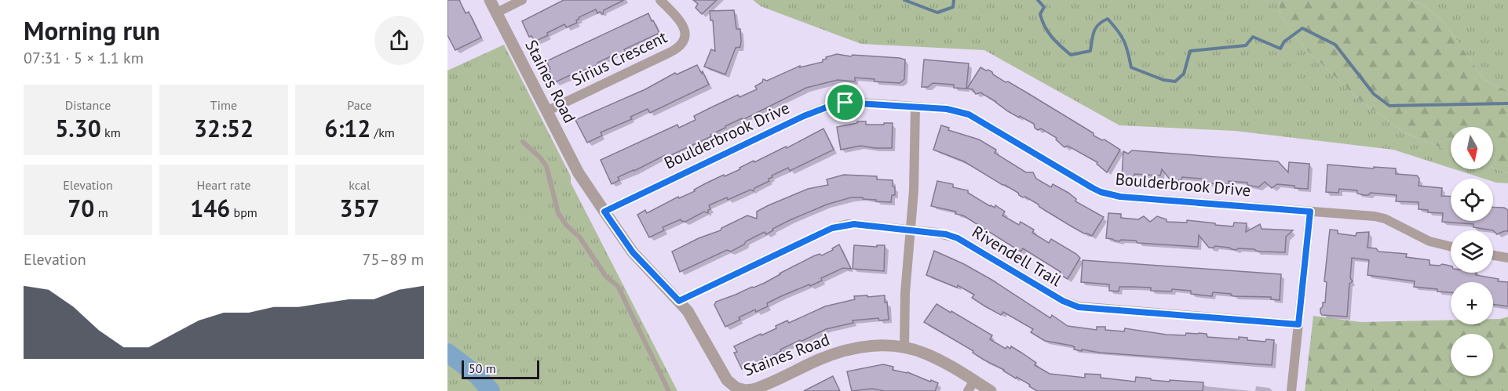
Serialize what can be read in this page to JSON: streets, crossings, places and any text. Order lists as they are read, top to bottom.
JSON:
{
  "streets": {
    "street": [
      "Sirius Crescent",
      "Staines Road",
      "Boulderbrook Drive",
      "Rivendell Trail"
    ]
  },
  "crossings": [
    ["Sirius Crescent", "Staines Road"],
    ["Staines Road", "Boulderbrook Drive"],
    ["Staines Road", "Rivendell Trail"]
  ],
  "scale_bar": "50 m",
  "north": "bottom",
  "page": {
    "heading": ["Morning run", "07:31 · 5 × 1.1 km"],
    "stats": [
      ["Distance", "5.30 km"],
      ["Time", "32:52"],
      ["Pace", "6:12 /km"],
      ["Elevation", "70 m"],
      ["Heart rate", "146 bpm"],
      ["kcal", "357"]
    ],
    "map_buttons": ["+", "−"],
    "chart": ["Elevation", "75–89 m"],
    "scale": "50 m"
  }
}
